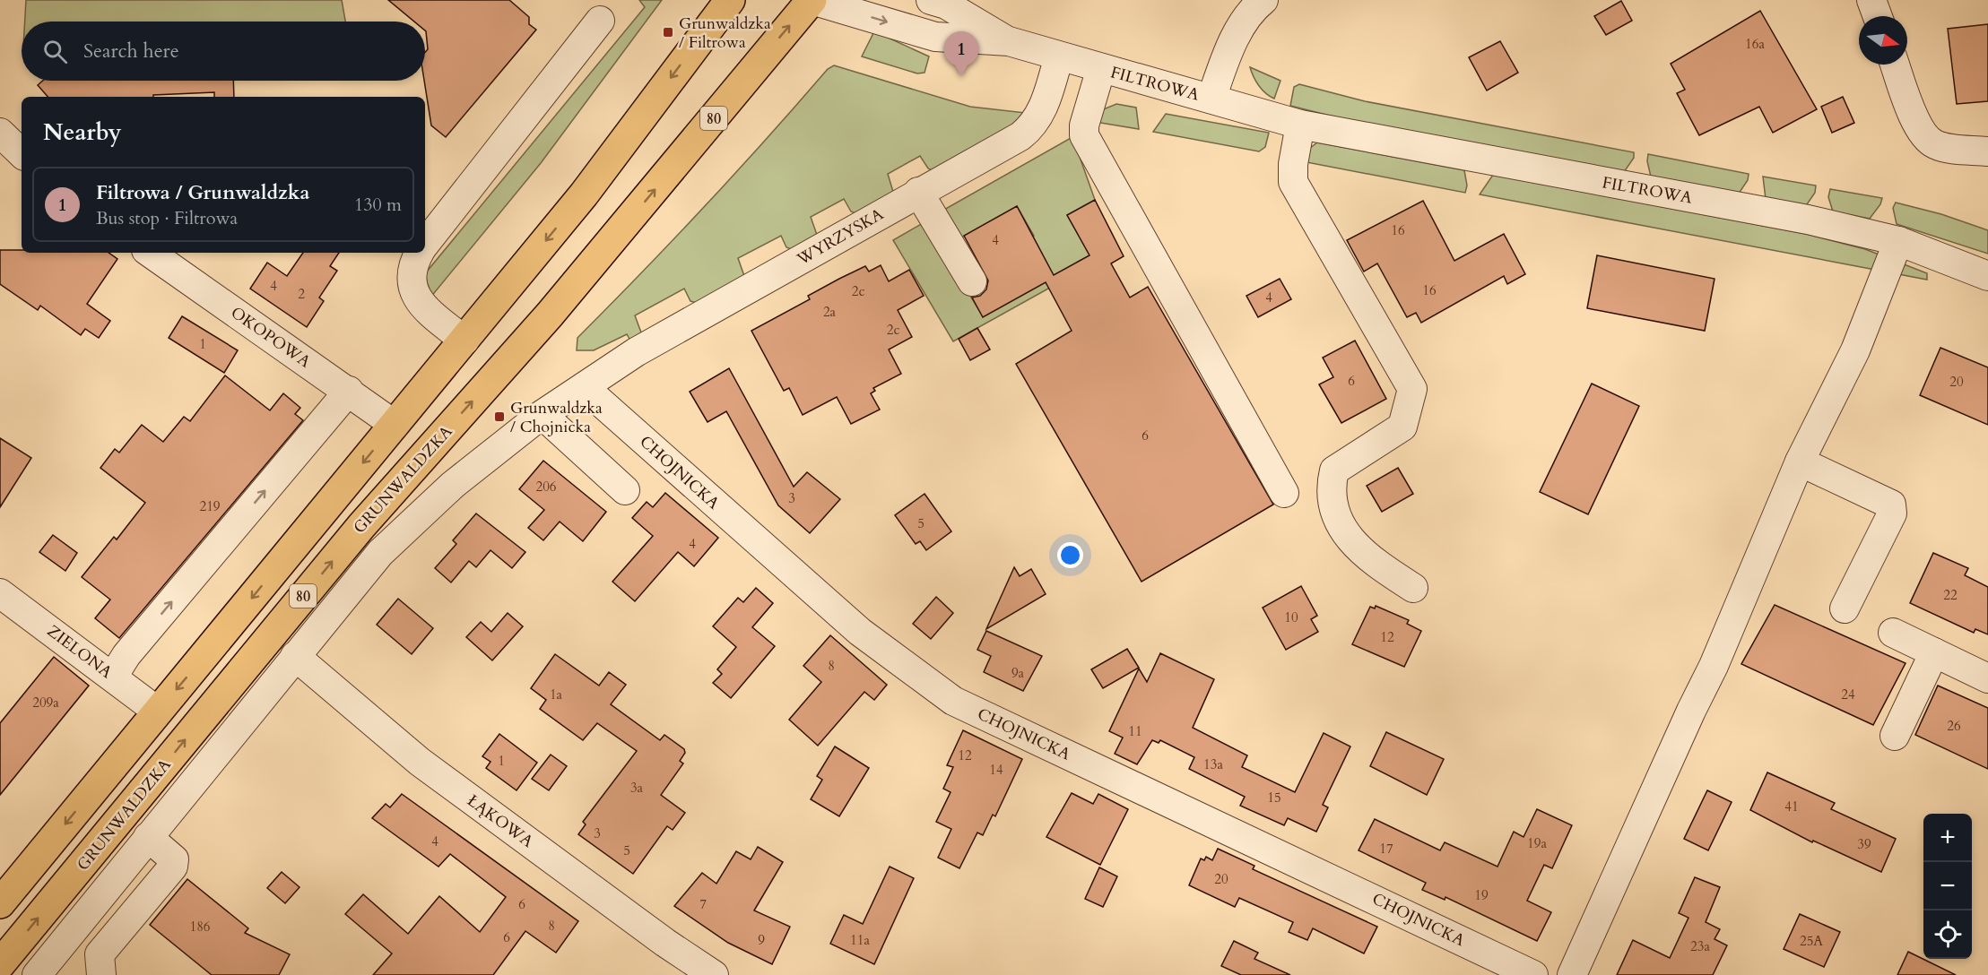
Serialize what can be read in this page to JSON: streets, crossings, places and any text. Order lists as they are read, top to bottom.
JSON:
{
  "streets": {
    "main road": ["80", "GRUNWALDZKA"],
    "street": [
      "FILTROWA",
      "WYRZYSKA",
      "OKOPOWA",
      "CHOJNICKA",
      "ZIELONA",
      "ŁĄKOWA"
    ]
  },
  "crossings": [
    ["FILTROWA", "WYRZYSKA"],
    ["FILTROWA", "GRUNWALDZKA"],
    ["80", "OKOPOWA"],
    ["80", "ZIELONA"],
    ["WYRZYSKA", "CHOJNICKA"],
    ["WYRZYSKA", "ŁĄKOWA"]
  ],
  "places": {
    "transit": ["Grunwaldzka / Filtrowa", "Grunwaldzka / Chojnicka"]
  },
  "house_numbers": [
    "16a",
    "16",
    "4",
    "4",
    "16",
    "2c",
    "2",
    "4",
    "2a",
    "2c",
    "1",
    "6",
    "20",
    "6",
    "206",
    "3",
    "219",
    "5",
    "4",
    "22",
    "10",
    "12",
    "8",
    "9a",
    "1a",
    "24",
    "209a",
    "26",
    "11",
    "12",
    "1",
    "13a",
    "14",
    "3a",
    "15",
    "41",
    "3",
    "4",
    "19a",
    "39",
    "17",
    "5",
    "20",
    "19",
    "6",
    "7",
    "8",
    "186",
    "6",
    "9",
    "11a",
    "25A",
    "23a"
  ],
  "north": "right",
  "page": {
    "search": "Search here",
    "pins": "1",
    "heading": "Nearby",
    "list": [
      {
        "mark": "1",
        "name": "Filtrowa / Grunwaldzka",
        "note": "Bus stop · Filtrowa",
        "value": "130 m"
      }
    ],
    "map_buttons": ["+", "−"]
  }
}
